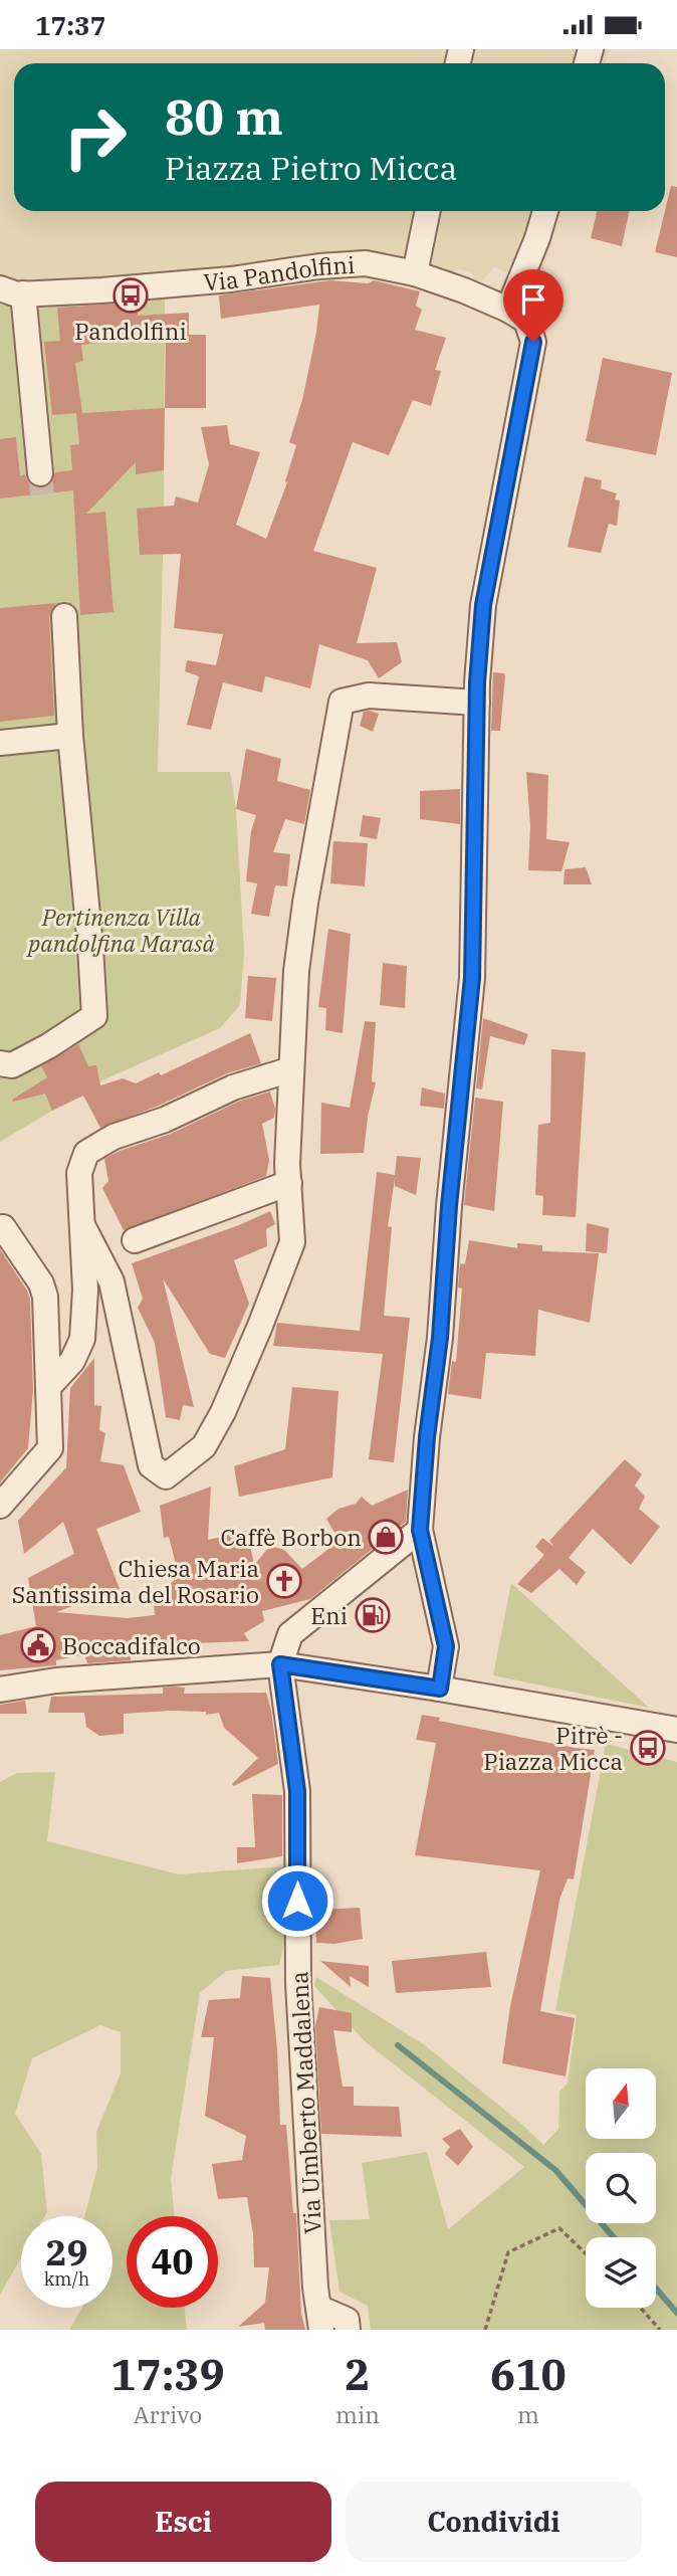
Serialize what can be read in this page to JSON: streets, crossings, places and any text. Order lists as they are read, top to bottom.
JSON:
{
  "streets": {
    "street": ["Via Pandolfini", "Via Umberto Maddalena"]
  },
  "parks": ["Pertinenza Villa pandolfina Marasà"],
  "places": {
    "bus stop": ["Pandolfini", "Pitrè - Piazza Micca"],
    "shop": ["Caffè Borbon"],
    "church": ["Chiesa Maria Santissima del Rosario"],
    "fuel station": ["Eni"],
    "public building": ["Boccadifalco"]
  },
  "north": "top",
  "page": {
    "status": "17:37",
    "turn": ["80 m", "Piazza Pietro Micca"],
    "speed": "29 km/h",
    "limit": "40",
    "eta": [
      "17:39",
      "Arrivo",
      "2",
      "min",
      "610",
      "m"
    ],
    "buttons": ["Esci", "Condividi"]
  }
}
